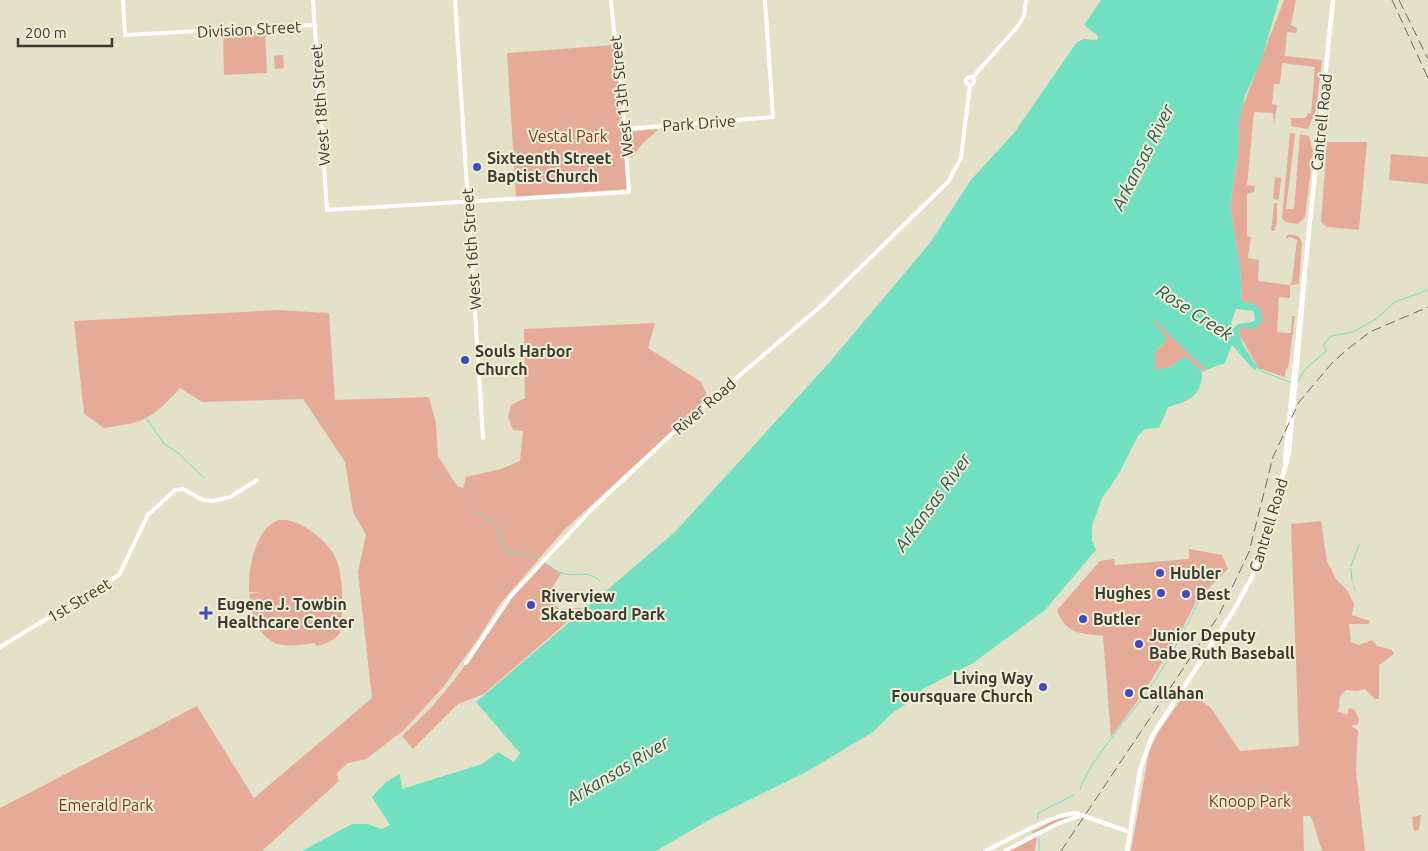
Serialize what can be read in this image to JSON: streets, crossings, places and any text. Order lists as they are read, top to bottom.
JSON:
{
  "streets": {
    "main road": ["Cantrell Road"],
    "street": [
      "Division Street",
      "West 13th Street",
      "West 18th Street",
      "Park Drive",
      "West 16th Street",
      "River Road",
      "1st Street"
    ]
  },
  "crossings": [
    ["Division Street", "West 18th Street"],
    ["West 13th Street", "West 18th Street"],
    ["West 13th Street", "Park Drive"],
    ["West 13th Street", "West 16th Street"],
    ["West 18th Street", "West 16th Street"]
  ],
  "water": ["Arkansas River", "Rose Creek"],
  "parks": ["Vestal Park", "Knoop Park", "Emerald Park"],
  "places": {
    "other": [
      "Sixteenth Street Baptist Church",
      "Souls Harbor Church",
      "Hubler",
      "Hughes",
      "Best",
      "Riverview Skateboard Park",
      "Butler",
      "Junior Deputy Babe Ruth Baseball",
      "Living Way Foursquare Church",
      "Callahan"
    ],
    "health": ["Eugene J. Towbin Healthcare Center"]
  },
  "scale_bar": "200 m"
}
